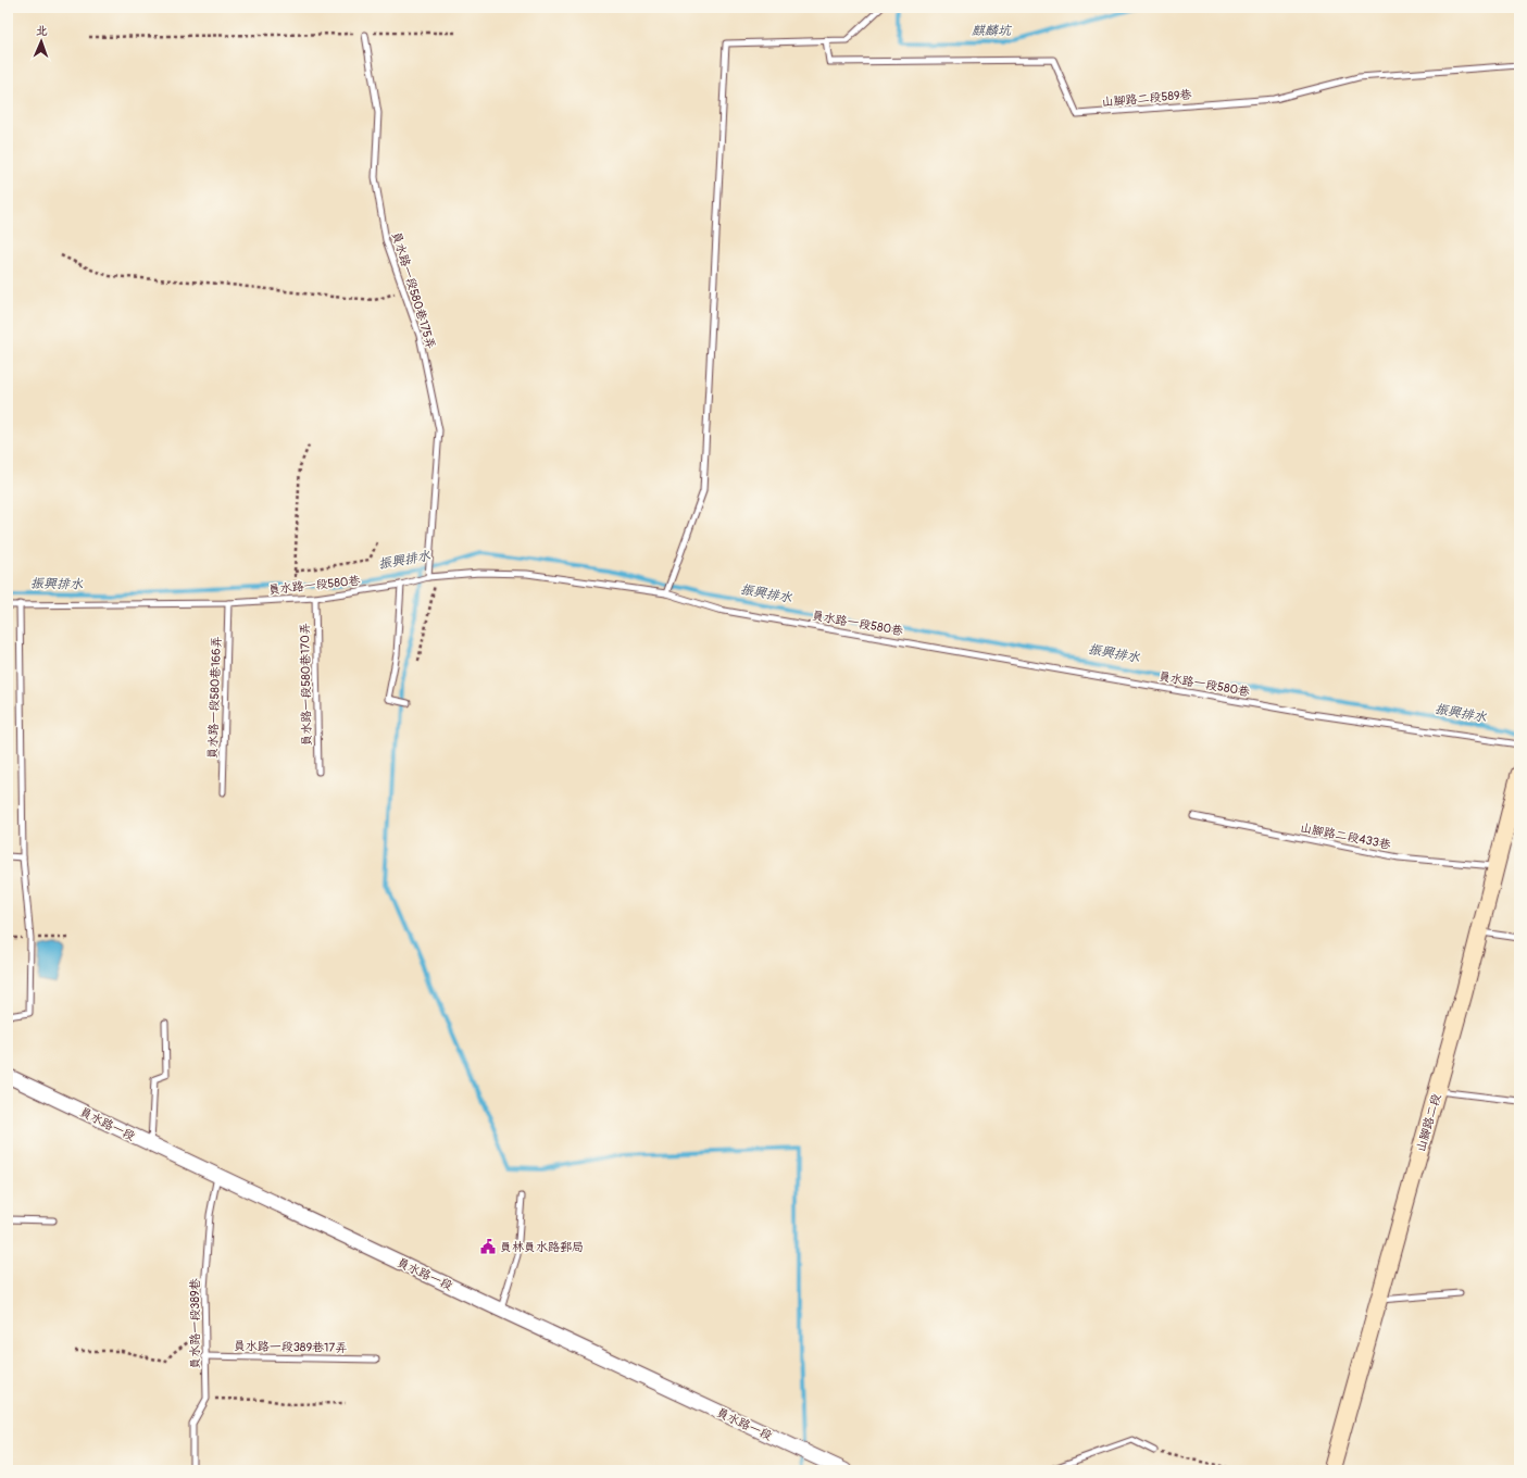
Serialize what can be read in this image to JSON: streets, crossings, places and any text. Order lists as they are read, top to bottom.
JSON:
{
  "streets": {
    "main road": ["山腳路二段"],
    "street": ["員水路一段"],
    "lane": [
      "山腳路二段589巷",
      "員水路一段580巷175弄",
      "員水路一段580巷",
      "員水路一段580巷170弄",
      "員水路一段580巷166弄",
      "山腳路二段433巷",
      "員水路一段389巷",
      "員水路一段389巷17弄"
    ]
  },
  "crossings": [
    ["員水路一段580巷175弄", "員水路一段580巷"],
    ["員水路一段580巷", "員水路一段580巷170弄"],
    ["員水路一段580巷", "員水路一段580巷166弄"],
    ["山腳路二段433巷", "山腳路二段"],
    ["員水路一段", "員水路一段389巷"],
    ["員水路一段389巷", "員水路一段389巷17弄"]
  ],
  "water": ["麒麟坑", "振興排水"],
  "places": {
    "public building": ["員林員水路郵局"]
  },
  "north": "top"
}
